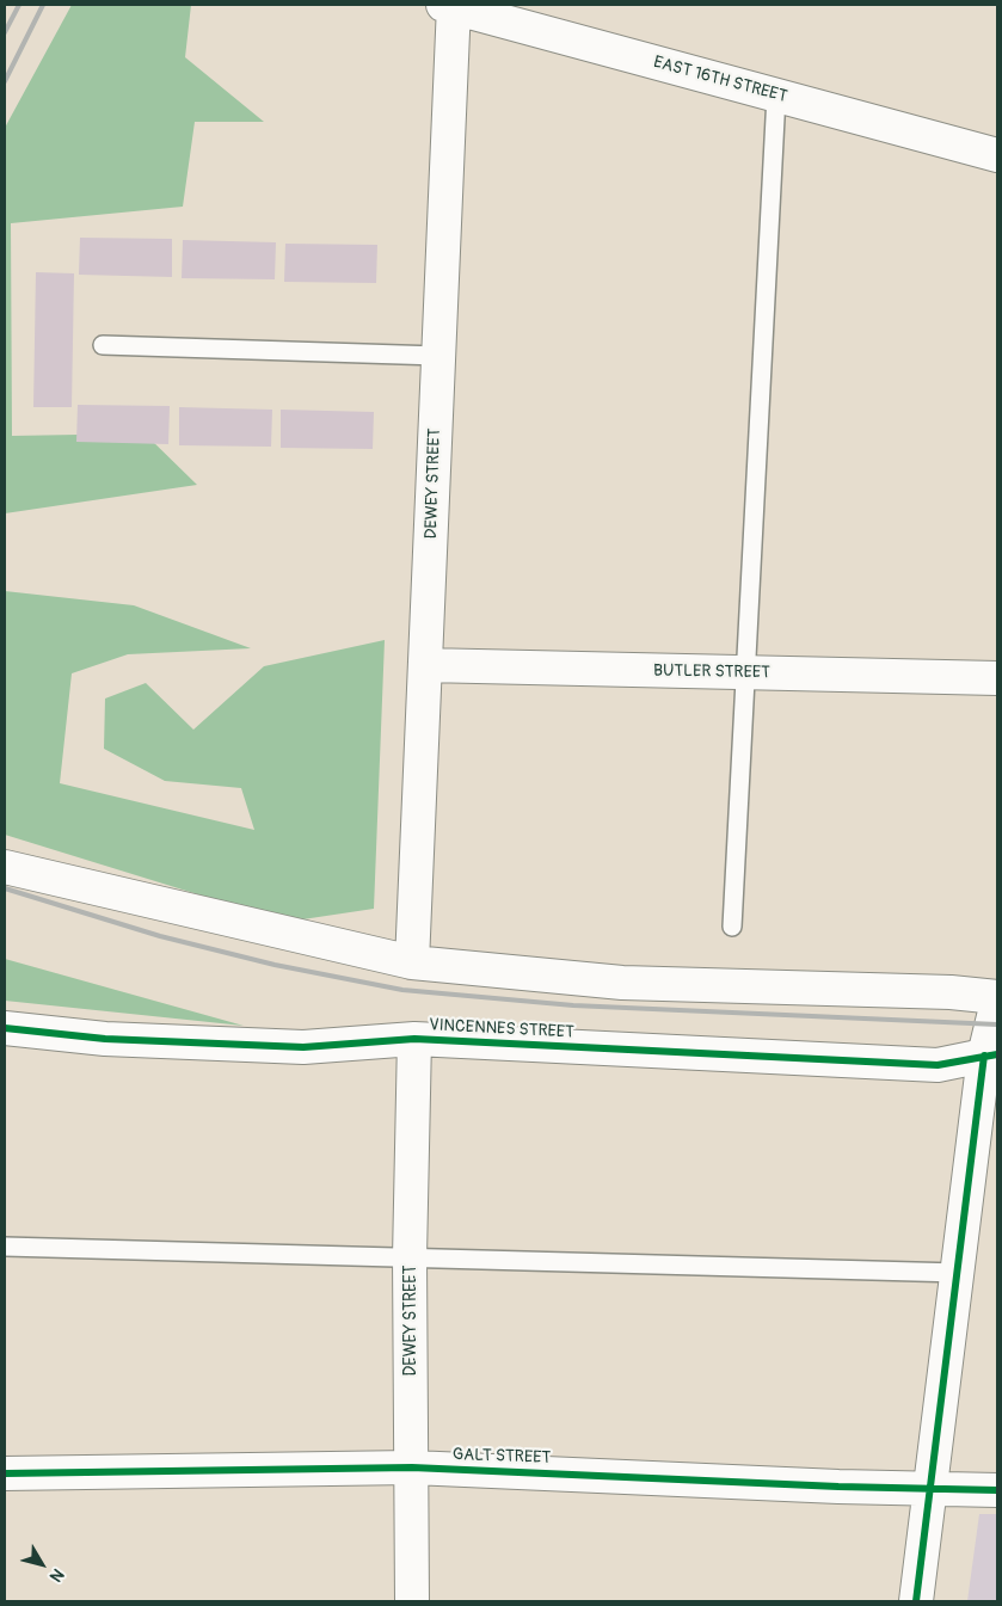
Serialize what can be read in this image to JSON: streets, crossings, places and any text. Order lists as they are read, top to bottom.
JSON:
{
  "streets": {
    "street": [
      "EAST 16TH STREET",
      "DEWEY STREET",
      "BUTLER STREET",
      "VINCENNES STREET",
      "GALT STREET"
    ]
  },
  "crossings": [
    ["EAST 16TH STREET", "DEWEY STREET"],
    ["DEWEY STREET", "BUTLER STREET"],
    ["DEWEY STREET", "VINCENNES STREET"],
    ["DEWEY STREET", "GALT STREET"]
  ],
  "north": "bottom right"
}
